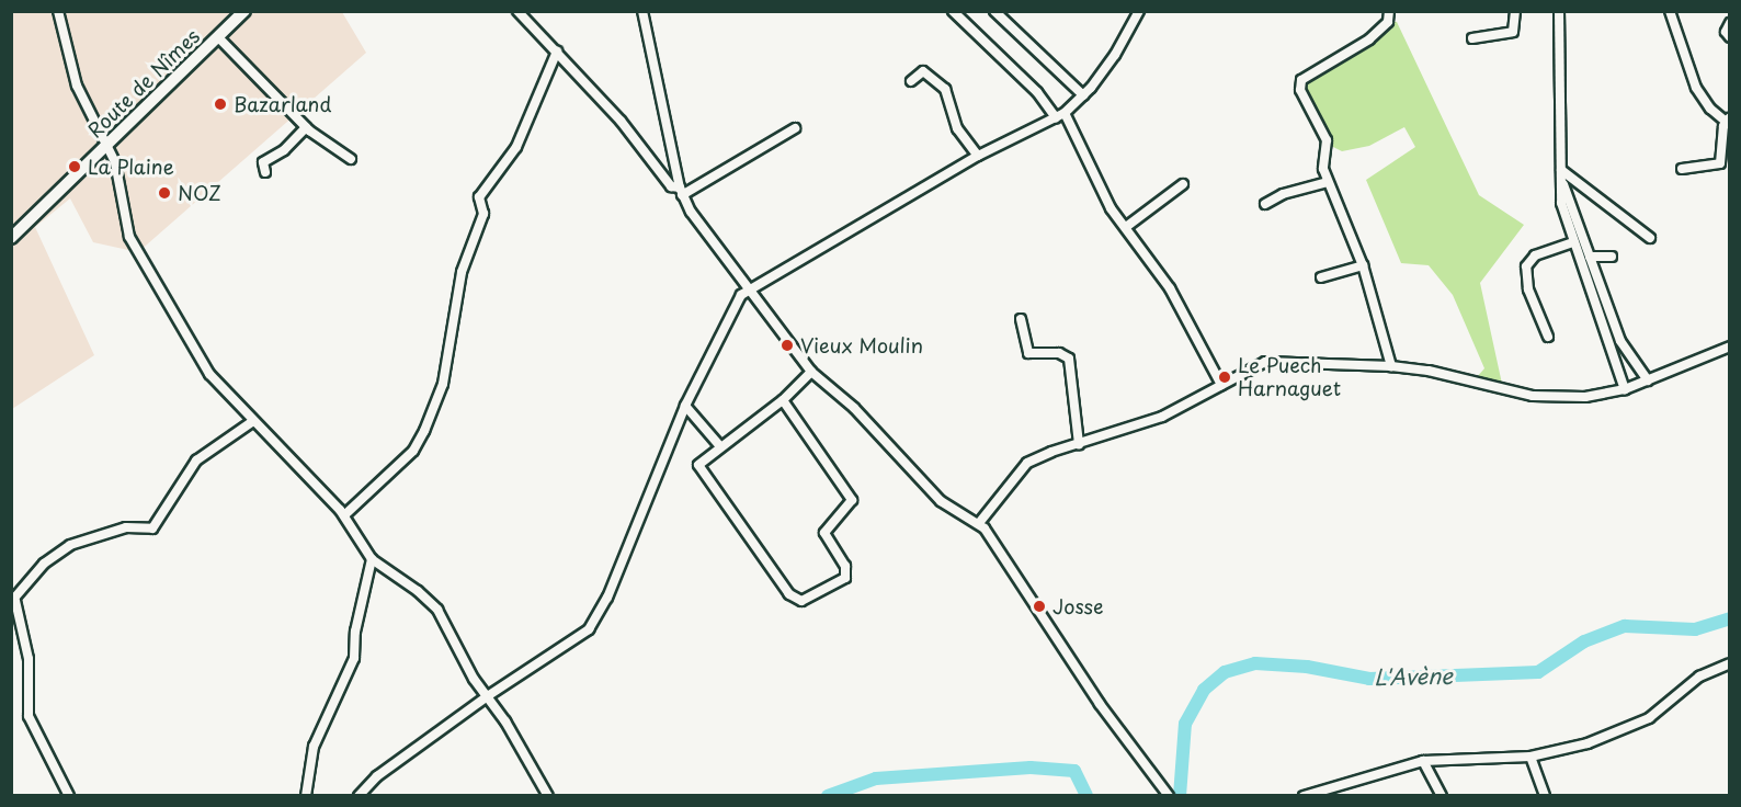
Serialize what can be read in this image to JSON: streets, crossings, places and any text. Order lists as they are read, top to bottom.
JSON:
{
  "streets": {
    "main road": ["Route de Nîmes"]
  },
  "water": ["L'Avène"],
  "places": [
    "Bazarland",
    "La Plaine",
    "NOZ",
    "Vieux Moulin",
    "Le Puech Harnaguet",
    "Josse"
  ]
}
